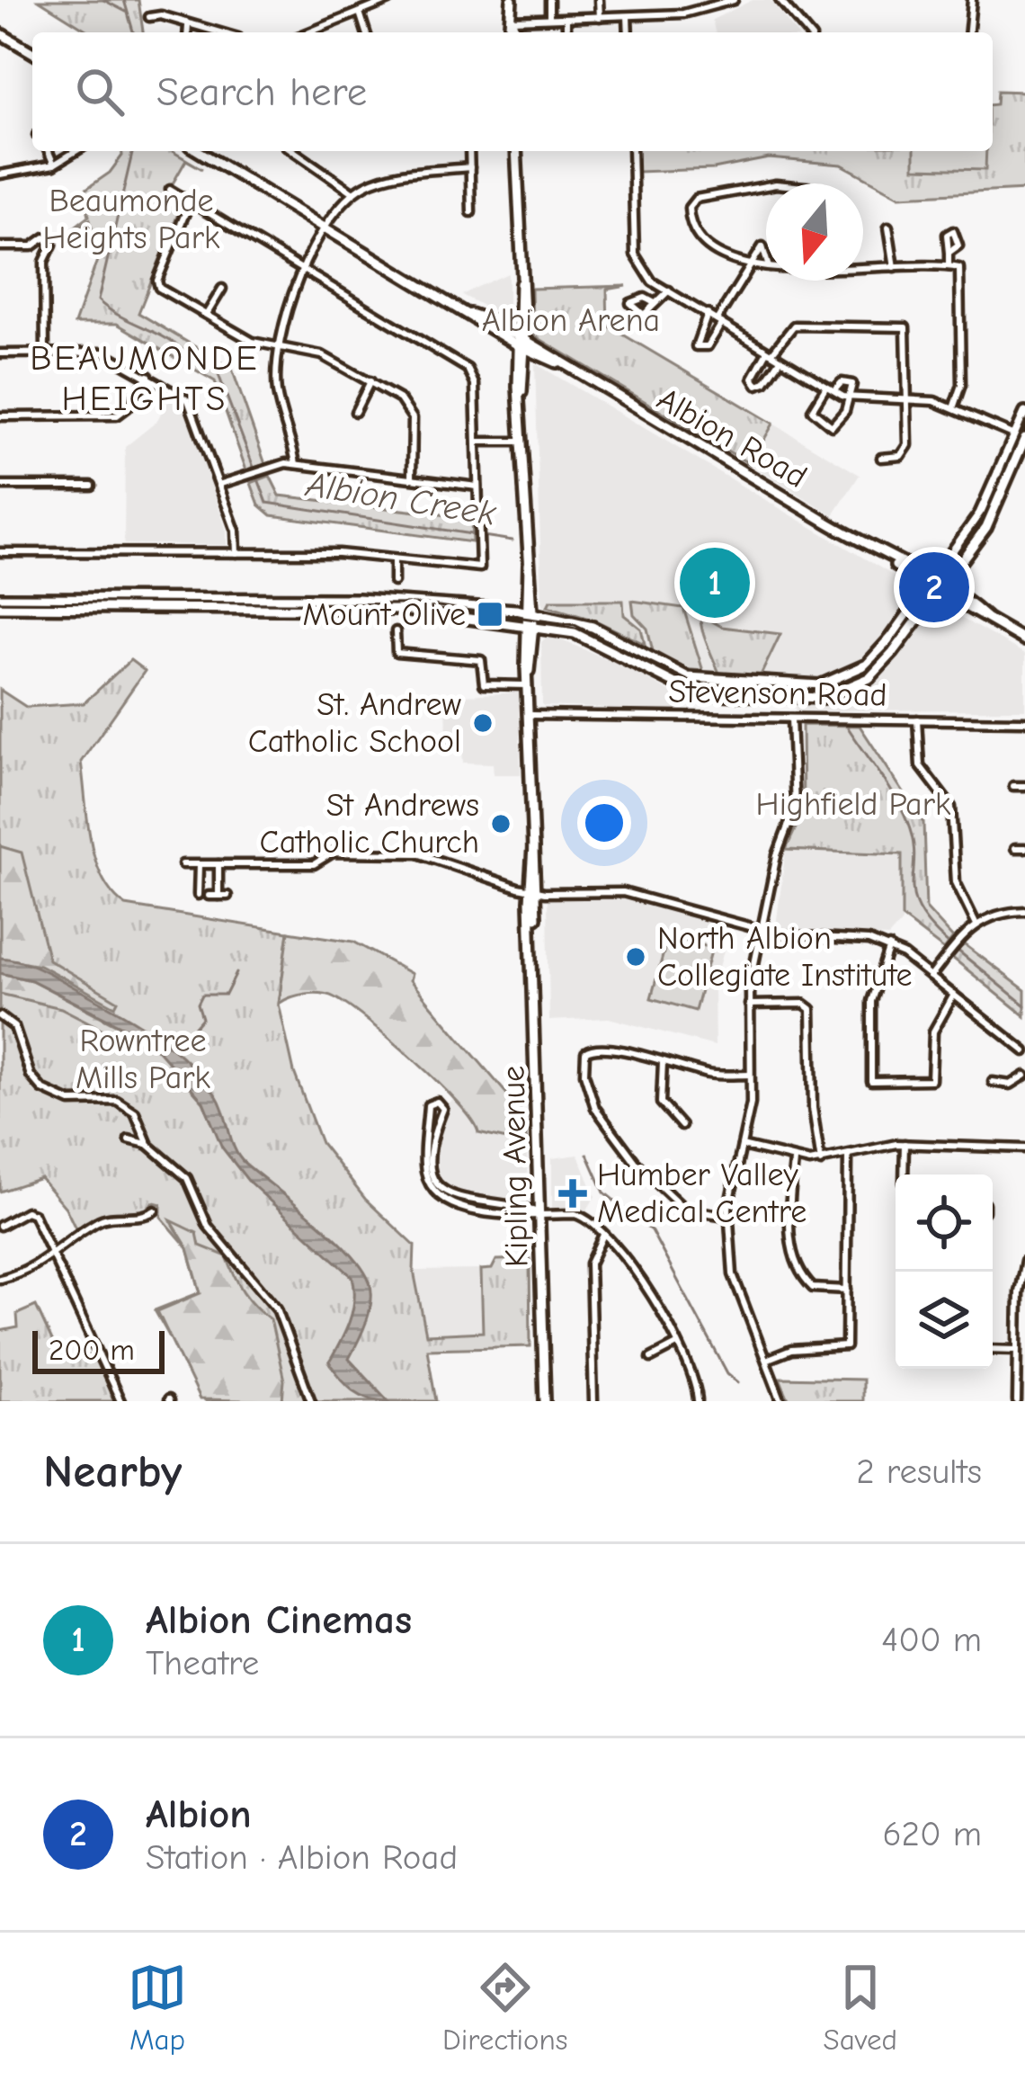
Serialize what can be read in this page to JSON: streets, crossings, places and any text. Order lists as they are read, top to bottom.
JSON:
{
  "streets": {
    "main road": ["Albion Road", "Kipling Avenue"],
    "street": ["Stevenson Road"]
  },
  "crossings": [
    ["Albion Road", "Kipling Avenue"],
    ["Stevenson Road", "Kipling Avenue"]
  ],
  "districts": ["BEAUMONDE HEIGHTS"],
  "water": ["Albion Creek"],
  "parks": [
    "Beaumonde Heights Park",
    "Albion Arena",
    "Highfield Park",
    "Rowntree Mills Park"
  ],
  "places": {
    "transit": ["Mount Olive"],
    "other": ["St. Andrew Catholic School", "St Andrews Catholic Church", "North Albion Collegiate Institute"],
    "health": ["Humber Valley Medical Centre"]
  },
  "scale_bar": "200 m",
  "north": "bottom",
  "page": {
    "search": "Search here",
    "pins": ["1", "2"],
    "scale": "200 m",
    "heading": ["Nearby", "2 results"],
    "list": [
      {
        "mark": "1",
        "name": "Albion Cinemas",
        "note": "Theatre",
        "value": "400 m"
      },
      {
        "mark": "2",
        "name": "Albion",
        "note": "Station · Albion Road",
        "value": "620 m"
      }
    ],
    "nav": ["Map", "Directions", "Saved"]
  }
}
